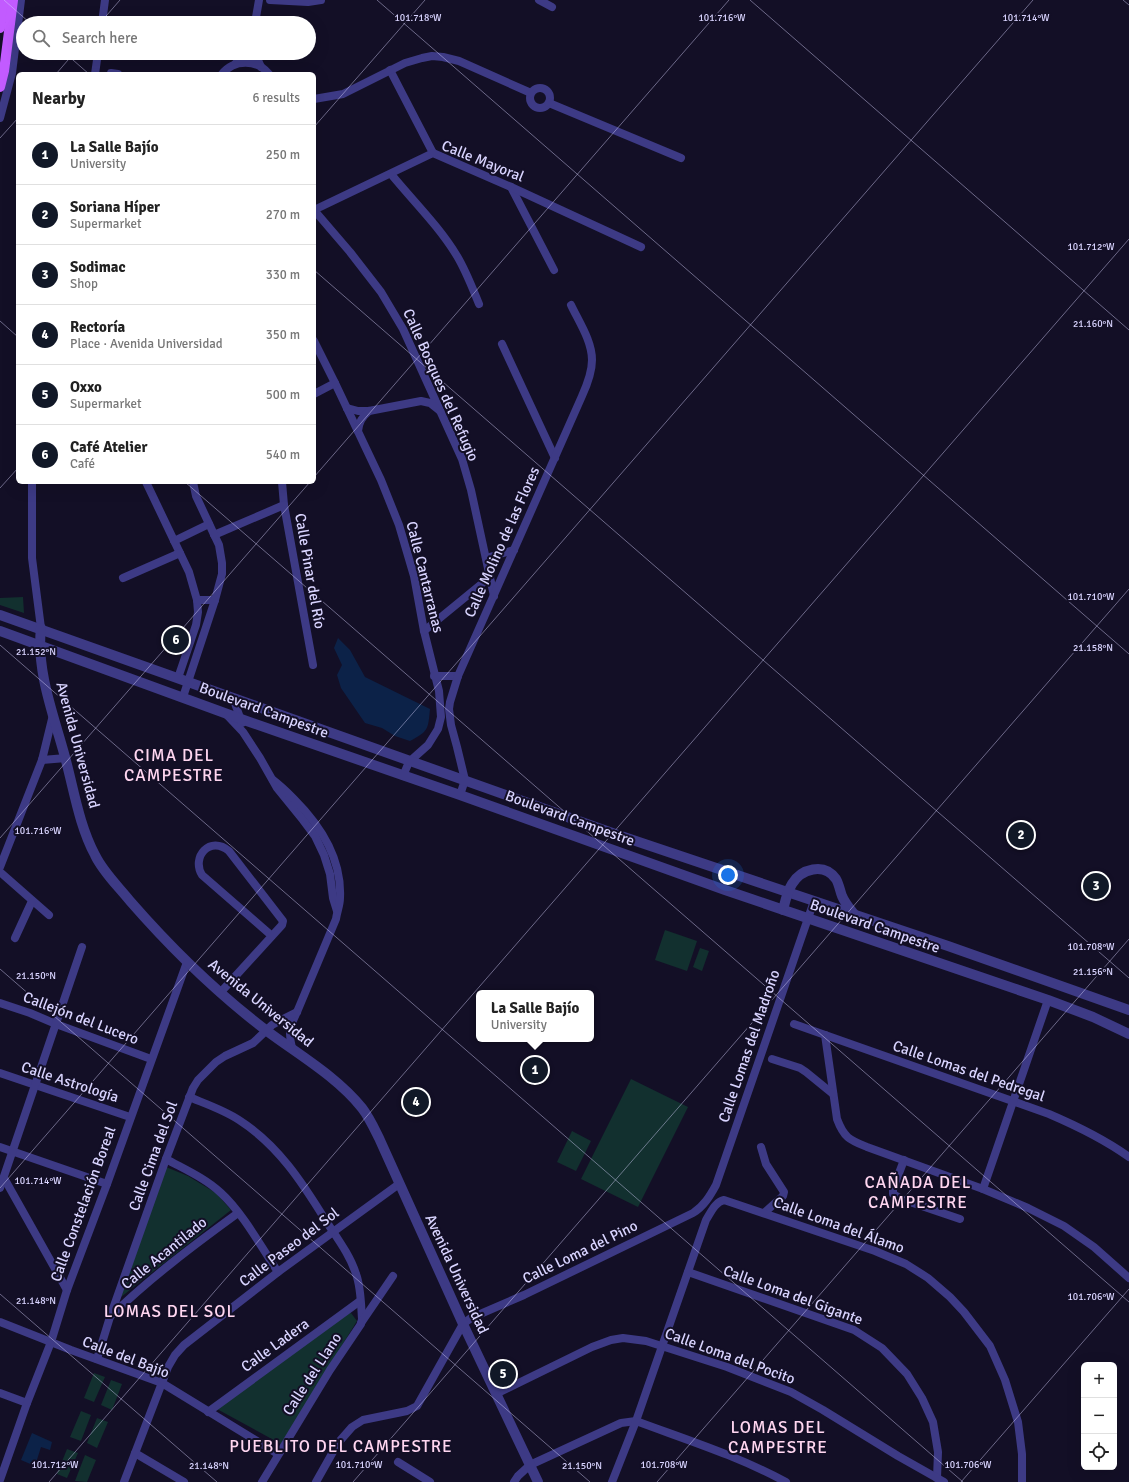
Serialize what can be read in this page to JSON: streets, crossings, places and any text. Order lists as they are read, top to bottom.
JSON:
{
  "streets": {
    "street": [
      "Calle Mayoral",
      "Calle Bosques del Refugio",
      "Calle Molino de las Flores",
      "Calle Pinar del Río",
      "Calle Cantarranas",
      "Boulevard Campestre",
      "Avenida Universidad",
      "Callejón del Lucero",
      "Calle Lomas del Madroño",
      "Calle Lomas del Pedregal",
      "Calle Astrología",
      "Calle Cima del Sol",
      "Calle Constelación Boreal",
      "Calle Loma del Álamo",
      "Calle Paseo del Sol",
      "Calle Loma del Pino",
      "Calle Acantilado",
      "Calle Loma del Gigante",
      "Calle Ladera",
      "Calle Loma del Pocito",
      "Calle del Bajío",
      "Calle del Llano"
    ]
  },
  "crossings": [
    ["Calle Bosques del Refugio", "Calle Molino de las Flores"],
    ["Calle Molino de las Flores", "Boulevard Campestre"],
    ["Calle Cantarranas", "Boulevard Campestre"],
    ["Boulevard Campestre", "Avenida Universidad"],
    ["Boulevard Campestre", "Calle Lomas del Madroño"],
    ["Avenida Universidad", "Calle Cima del Sol"],
    ["Avenida Universidad", "Calle Constelación Boreal"],
    ["Avenida Universidad", "Calle Paseo del Sol"],
    ["Avenida Universidad", "Calle Loma del Pino"],
    ["Avenida Universidad", "Calle Loma del Pocito"],
    ["Callejón del Lucero", "Calle Constelación Boreal"],
    ["Calle Lomas del Madroño", "Calle Loma del Pino"],
    ["Calle Astrología", "Calle Constelación Boreal"],
    ["Calle Cima del Sol", "Calle Acantilado"],
    ["Calle Cima del Sol", "Calle del Bajío"],
    ["Calle Cima del Sol", "Calle del Llano"],
    ["Calle Constelación Boreal", "Calle del Bajío"],
    ["Calle Loma del Álamo", "Calle Loma del Gigante"],
    ["Calle Paseo del Sol", "Calle del Bajío"],
    ["Calle Paseo del Sol", "Calle del Llano"],
    ["Calle Loma del Gigante", "Calle Loma del Pocito"],
    ["Calle Ladera", "Calle del Bajío"],
    ["Calle Ladera", "Calle del Llano"],
    ["Calle del Bajío", "Calle del Llano"]
  ],
  "districts": [
    "CIMA DEL CAMPESTRE",
    "CAÑADA DEL CAMPESTRE",
    "LOMAS DEL SOL",
    "LOMAS DEL CAMPESTRE",
    "PUEBLITO DEL CAMPESTRE"
  ],
  "page": {
    "search": "Search here",
    "heading": ["Nearby", "6 results"],
    "list": [
      {
        "mark": "1",
        "name": "La Salle Bajío",
        "note": "University",
        "value": "250 m"
      },
      {
        "mark": "2",
        "name": "Soriana Híper",
        "note": "Supermarket",
        "value": "270 m"
      },
      {
        "mark": "3",
        "name": "Sodimac",
        "note": "Shop",
        "value": "330 m"
      },
      {
        "mark": "4",
        "name": "Rectoría",
        "note": "Place · Avenida Universidad",
        "value": "350 m"
      },
      {
        "mark": "5",
        "name": "Oxxo",
        "note": "Supermarket",
        "value": "500 m"
      },
      {
        "mark": "6",
        "name": "Café Atelier",
        "note": "Café",
        "value": "540 m"
      }
    ],
    "pins": [
      "6",
      "2",
      "3",
      "1",
      "4",
      "5"
    ],
    "popup": ["La Salle Bajío", "University"],
    "map_buttons": ["+", "−"]
  },
  "coordinates": [
    "101.718°W",
    "101.716°W",
    "101.714°W",
    "101.712°W",
    "21.160°N",
    "101.710°W",
    "21.158°N",
    "21.152°N",
    "101.708°W",
    "21.156°N",
    "21.150°N",
    "101.706°W",
    "21.148°N"
  ]
}
